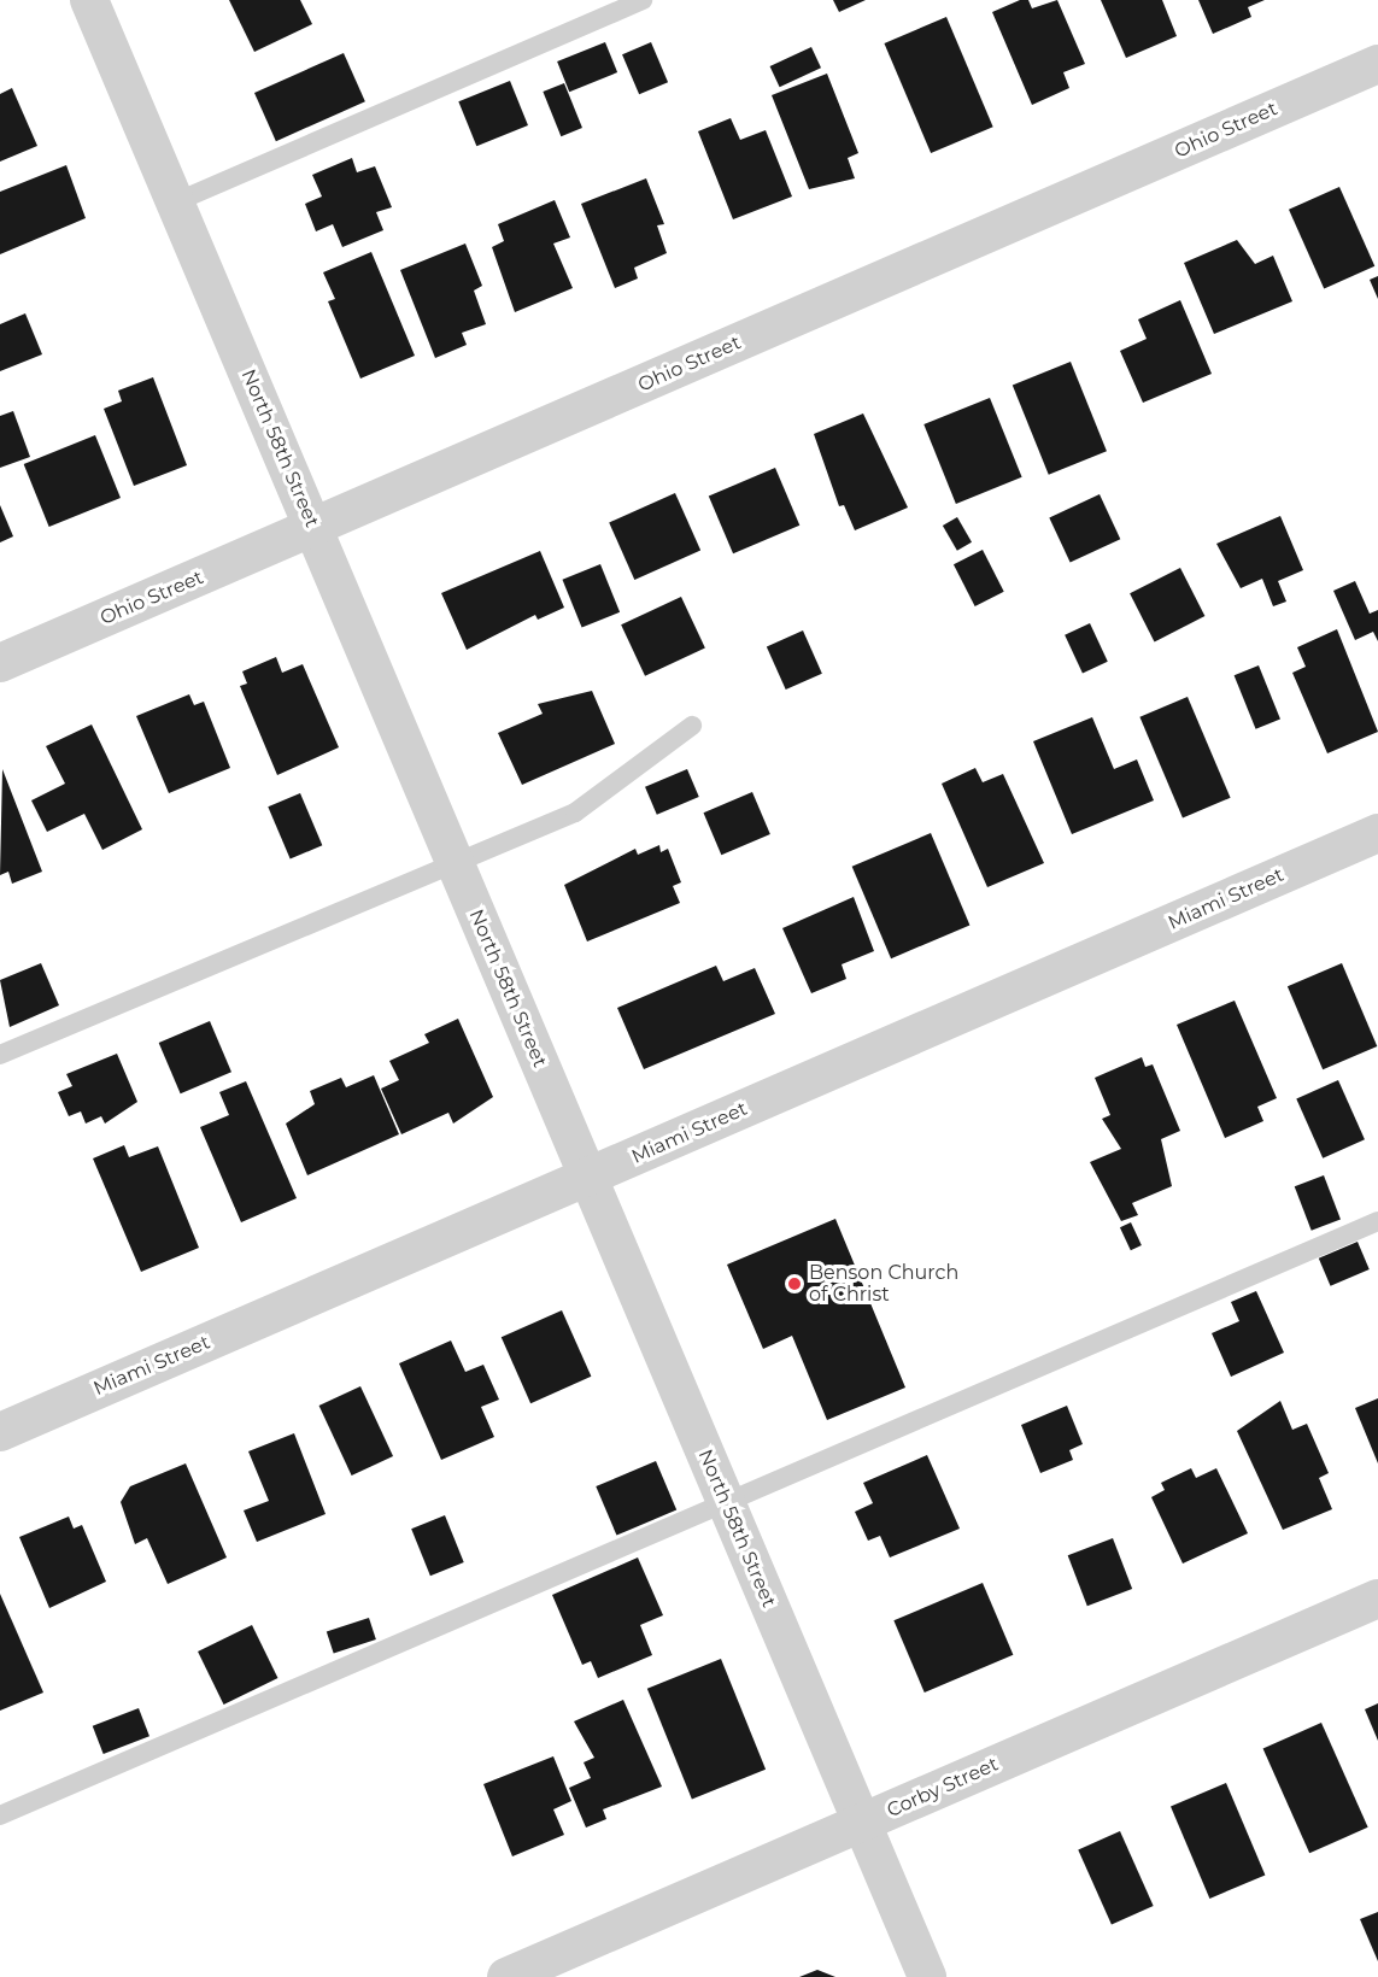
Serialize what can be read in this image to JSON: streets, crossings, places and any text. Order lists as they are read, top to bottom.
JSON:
{
  "streets": {
    "street": [
      "Ohio Street",
      "North 58th Street",
      "Miami Street",
      "Corby Street"
    ]
  },
  "crossings": [
    ["Ohio Street", "North 58th Street"],
    ["North 58th Street", "Miami Street"],
    ["North 58th Street", "Corby Street"]
  ],
  "places": ["Benson Church of Christ"]
}
